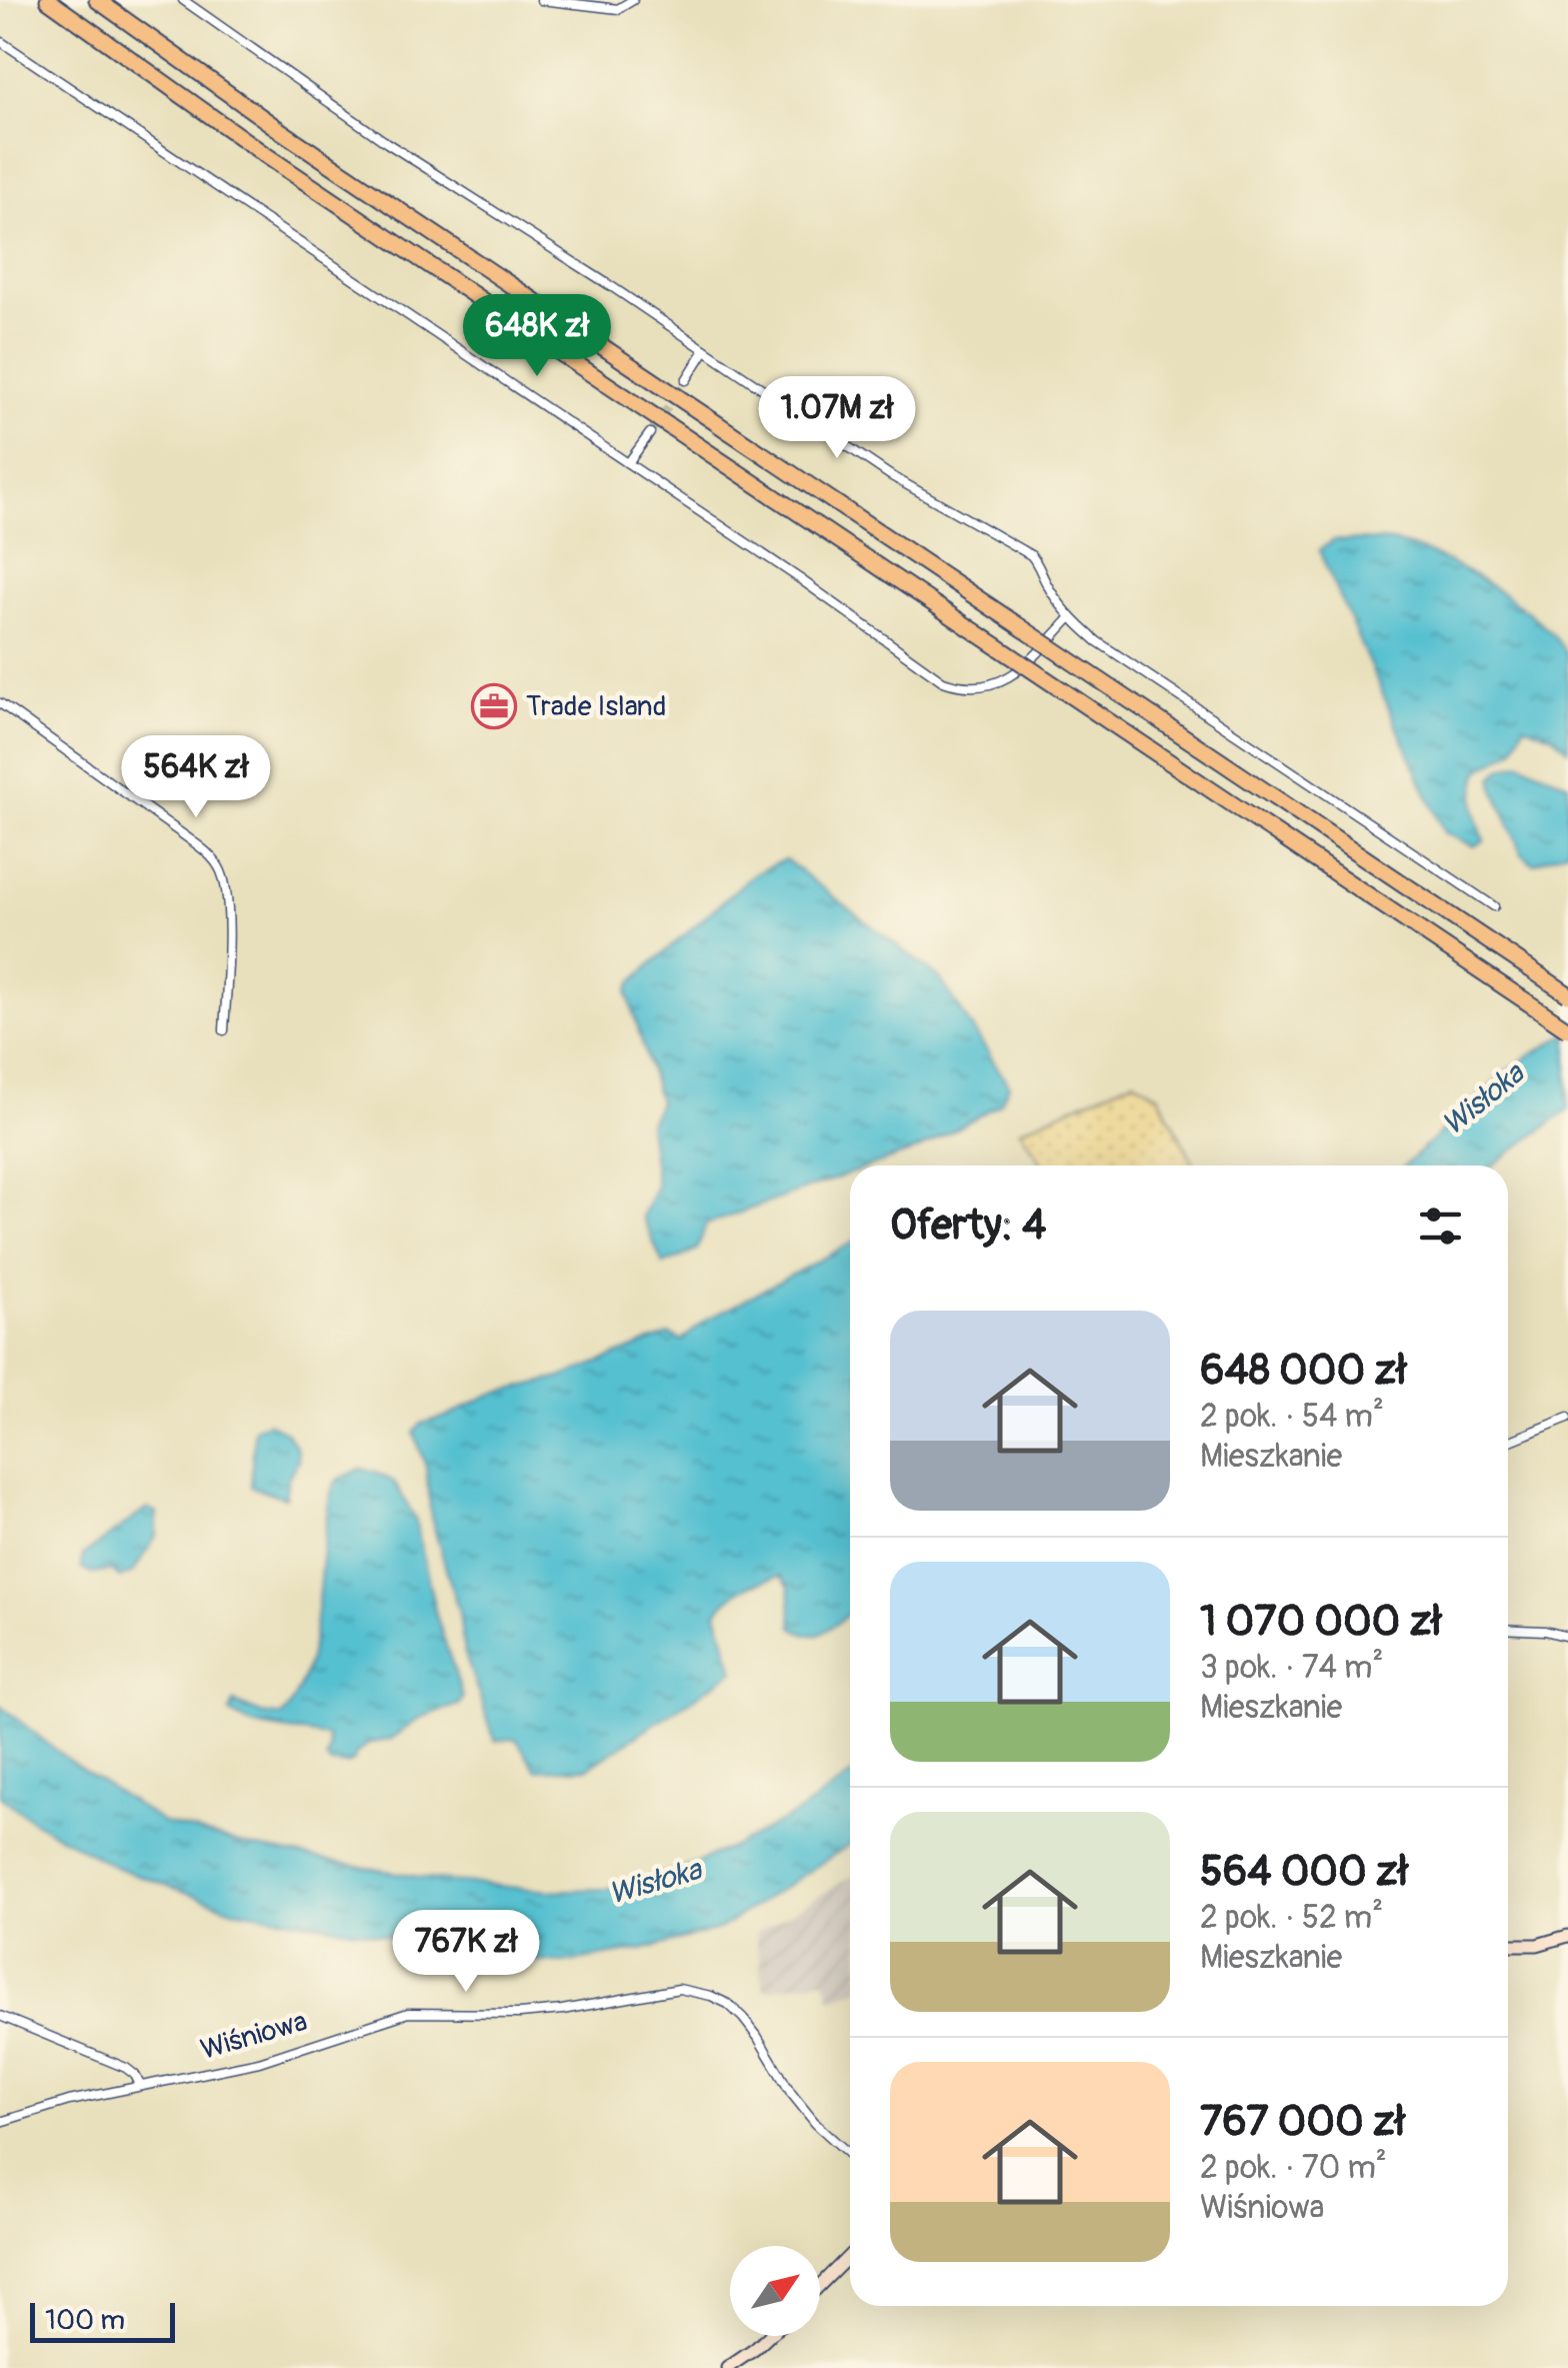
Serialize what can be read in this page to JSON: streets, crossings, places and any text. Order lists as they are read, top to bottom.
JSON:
{
  "streets": {
    "street": ["Wiśniowa"]
  },
  "water": ["Wisłoka"],
  "places": {
    "office": ["Trade Island"]
  },
  "scale_bar": "100 m",
  "north": "top right",
  "page": {
    "price": [
      "648K zł",
      "1.07M zł",
      "564K zł",
      "767K zł"
    ],
    "heading": "Oferty: 4",
    "list": [
      {
        "name": "648 000 zł",
        "note": "2 pok. · 54 m² · Mieszkanie"
      },
      {
        "name": "1 070 000 zł",
        "note": "3 pok. · 74 m² · Mieszkanie"
      },
      {
        "name": "564 000 zł",
        "note": "2 pok. · 52 m² · Mieszkanie"
      },
      {
        "name": "767 000 zł",
        "note": "2 pok. · 70 m² · Wiśniowa"
      }
    ],
    "scale": "100 m"
  }
}
